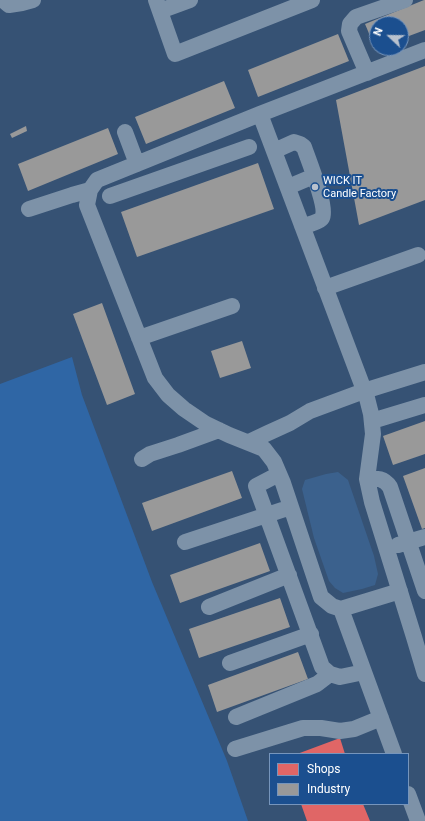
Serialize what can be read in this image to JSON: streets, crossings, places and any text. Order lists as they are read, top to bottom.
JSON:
{
  "places": ["WICK IT Candle Factory"],
  "legend": ["Shops", "Industry"],
  "north": "left"
}
